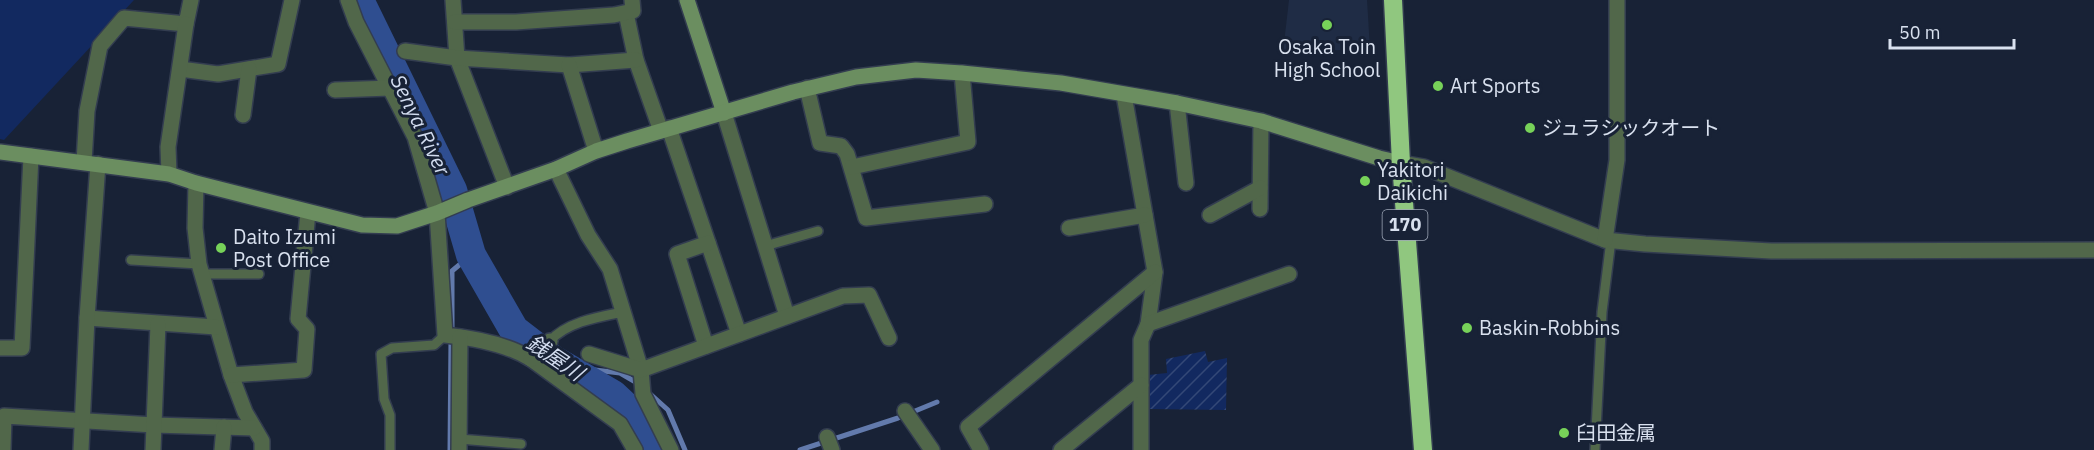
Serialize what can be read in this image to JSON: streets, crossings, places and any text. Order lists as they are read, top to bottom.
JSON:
{
  "streets": {
    "highway": ["170"]
  },
  "water": ["Senya River", "銭屋川"],
  "places": [
    "Osaka Toin High School",
    "Art Sports",
    "ジュラシックオート",
    "Yakitori Daikichi",
    "Daito Izumi Post Office",
    "Baskin-Robbins",
    "臼田金属"
  ],
  "scale_bar": "50 m"
}
